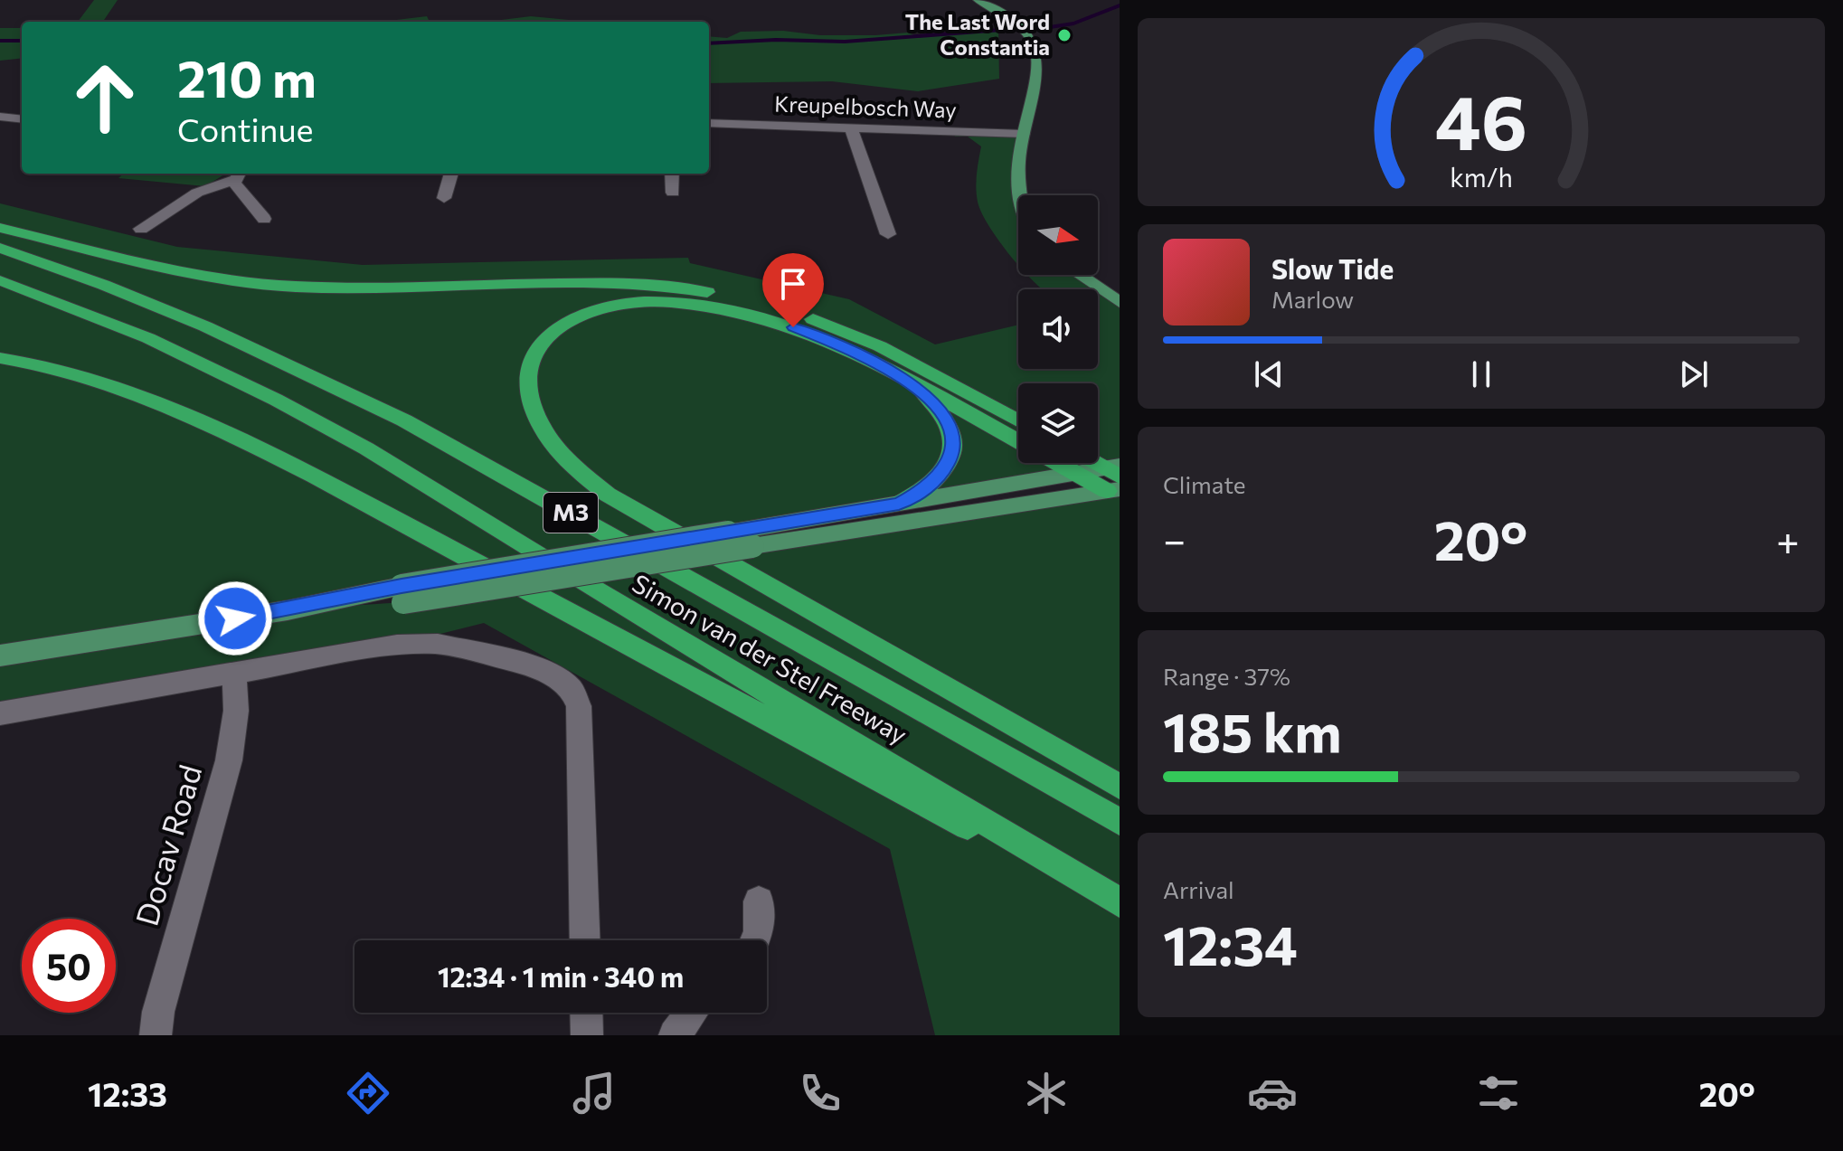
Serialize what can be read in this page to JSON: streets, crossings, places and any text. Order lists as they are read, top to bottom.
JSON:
{
  "streets": {
    "highway": ["M3", "Simon van der Stel Freeway"],
    "street": ["Kreupelbosch Way", "Docav Road"]
  },
  "places": ["The Last Word Constantia"],
  "north": "right",
  "page": {
    "turn": ["210 m", "Continue"],
    "song": ["Slow Tide", "Marlow"],
    "tile": [
      "Climate",
      ["Range · 37%", "185 km"],
      ["Arrival", "12:34"]
    ],
    "heat": ["−", "20°", "+"],
    "limit": "50",
    "trip": "12:34 · 1 min · 340 m",
    "tabs": ["12:33", "20°"],
    "gauge": ["46", "km/h"]
  }
}
